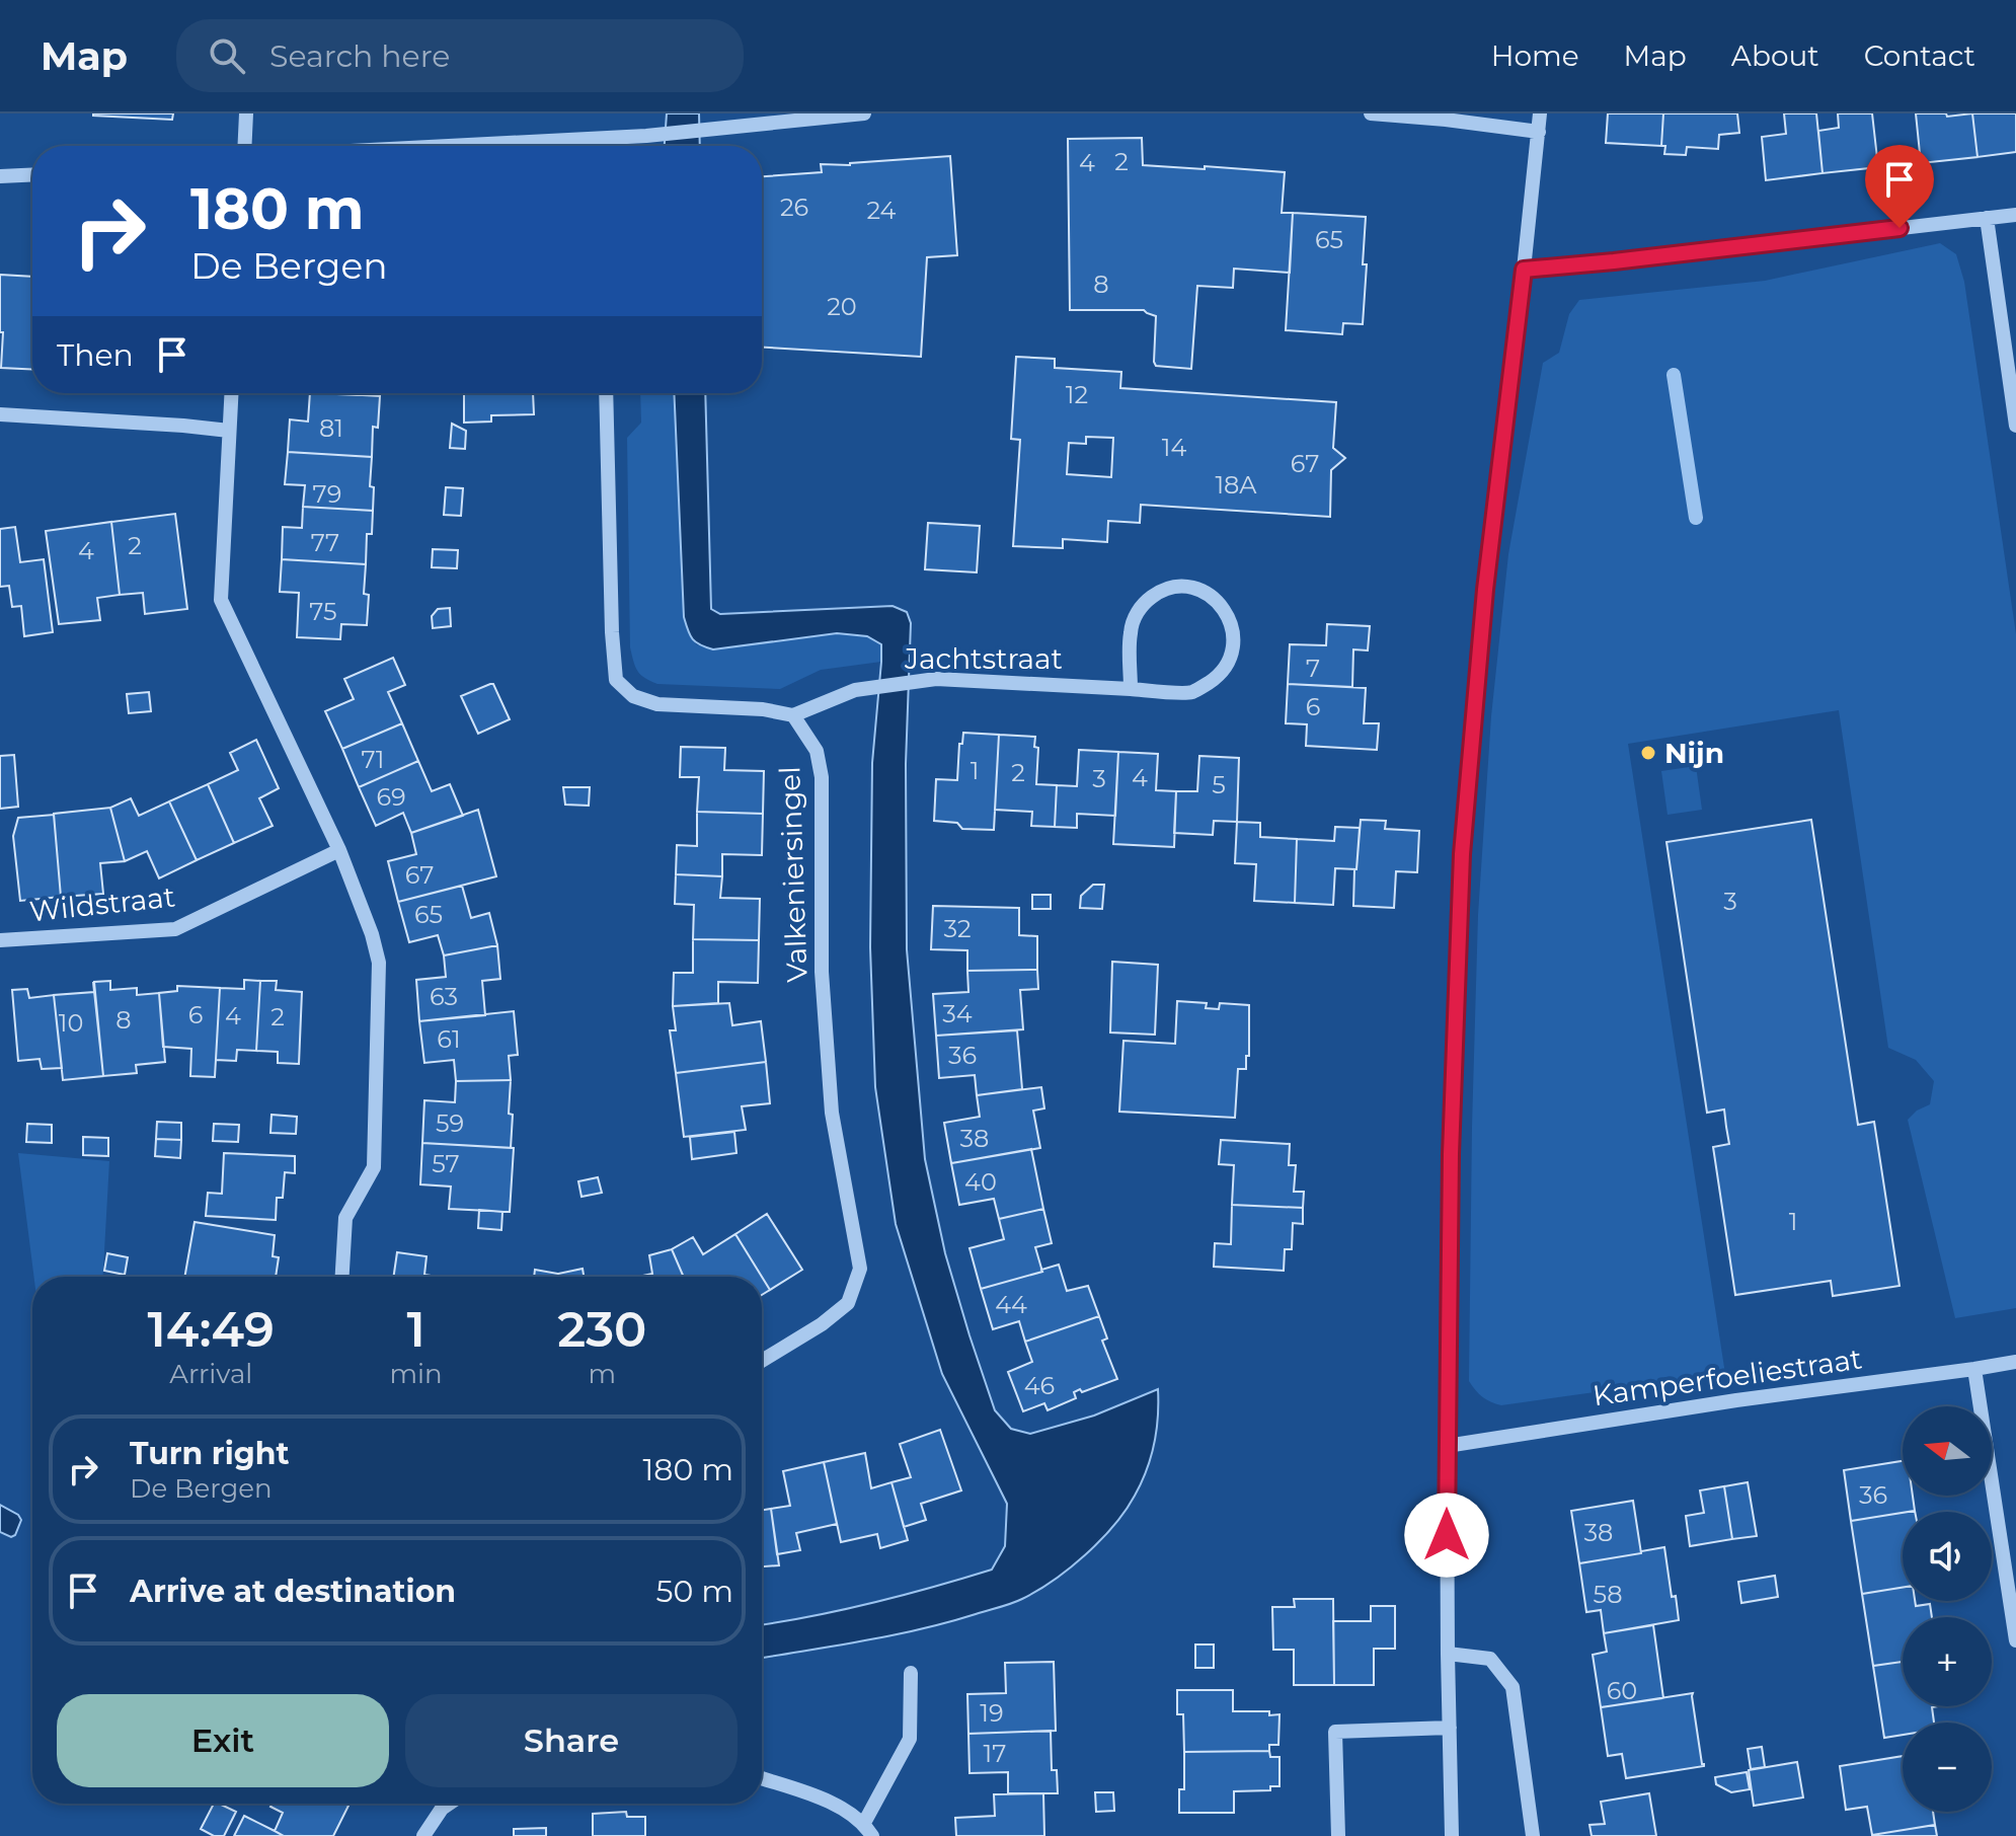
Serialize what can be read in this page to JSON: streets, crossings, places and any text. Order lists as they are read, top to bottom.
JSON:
{
  "streets": {
    "street": [
      "Jachtstraat",
      "Valkeniersingel",
      "Wildstraat",
      "Kamperfoeliestraat"
    ]
  },
  "crossings": [
    ["Jachtstraat", "Valkeniersingel"]
  ],
  "places": ["Nijn"],
  "house_numbers": [
    "2",
    "4",
    "26",
    "24",
    "65",
    "8",
    "20",
    "12",
    "81",
    "14",
    "67",
    "18A",
    "79",
    "77",
    "2",
    "4",
    "75",
    "7",
    "6",
    "71",
    "1",
    "2",
    "4",
    "3",
    "5",
    "69",
    "67",
    "3",
    "65",
    "32",
    "63",
    "34",
    "6",
    "4",
    "2",
    "8",
    "10",
    "61",
    "36",
    "59",
    "38",
    "57",
    "40",
    "1",
    "44",
    "46",
    "36",
    "38",
    "58",
    "60",
    "19",
    "17"
  ],
  "north": "left",
  "page": {
    "header": "Map",
    "search": "Search here",
    "nav": [
      "Home",
      "Map",
      "About",
      "Contact"
    ],
    "turn": ["180 m", "De Bergen"],
    "then": "Then",
    "eta": [
      "14:49",
      "Arrival",
      "1",
      "min",
      "230",
      "m"
    ],
    "map_buttons": ["+", "−"],
    "list": [
      {
        "name": "Turn right",
        "note": "De Bergen",
        "value": "180 m"
      },
      {
        "name": "Arrive at destination",
        "value": "50 m"
      }
    ],
    "buttons": ["Exit", "Share"]
  }
}
